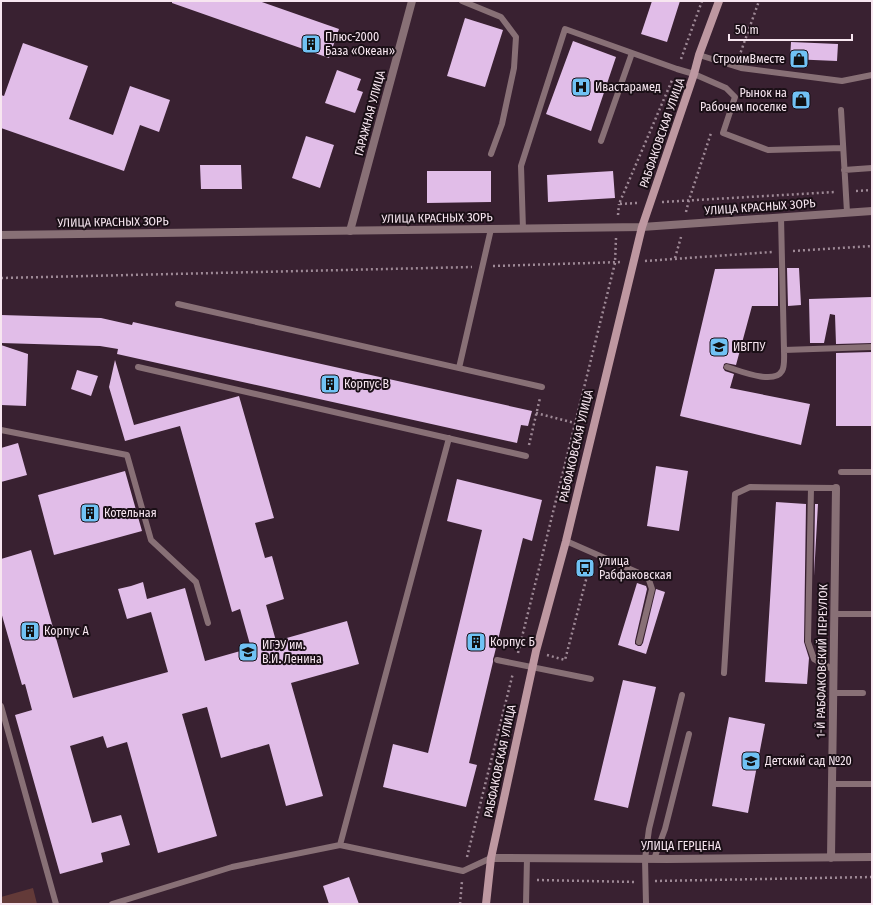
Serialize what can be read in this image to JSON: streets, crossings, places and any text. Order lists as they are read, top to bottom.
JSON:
{
  "streets": {
    "main road": ["РАБФАКОВСКАЯ УЛИЦА"],
    "street": [
      "ГАРАЖНАЯ УЛИЦА",
      "УЛИЦА КРАСНЫХ ЗОРЬ",
      "1-Й РАБФАКОВСКИЙ ПЕРЕУЛОК",
      "УЛИЦА ГЕРЦЕНА"
    ]
  },
  "crossings": [
    ["ГАРАЖНАЯ УЛИЦА", "УЛИЦА КРАСНЫХ ЗОРЬ"],
    ["РАБФАКОВСКАЯ УЛИЦА", "УЛИЦА КРАСНЫХ ЗОРЬ"],
    ["РАБФАКОВСКАЯ УЛИЦА", "УЛИЦА ГЕРЦЕНА"],
    ["1-Й РАБФАКОВСКИЙ ПЕРЕУЛОК", "УЛИЦА ГЕРЦЕНА"]
  ],
  "places": {
    "building": [
      "Плюс-2000 База «Океан»",
      "Корпус В",
      "Котельная",
      "Корпус А",
      "Корпус Б"
    ],
    "shop": ["СтроимВместе", "Рынок на Рабочем поселке"],
    "hospital": ["Ивастарамед"],
    "school or university": ["ИВГПУ", "ИГЭУ им. В.И. Ленина", "Детский сад №20"],
    "bus stop": ["улица Рабфаковская"]
  },
  "scale_bar": "50 m"
}
